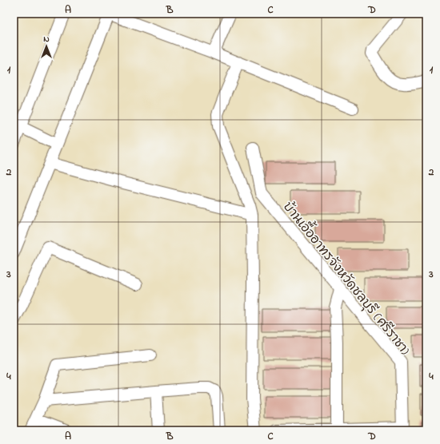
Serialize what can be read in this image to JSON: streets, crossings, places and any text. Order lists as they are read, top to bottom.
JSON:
{
  "streets": {
    "street": ["บ้านเอื้ออาทรจังหวัดชลบุรี (ศรีราชา)"]
  },
  "north": "top",
  "grid": {
    "columns": [
      "A",
      "B",
      "C",
      "D"
    ],
    "rows": [
      "1",
      "2",
      "3",
      "4"
    ]
  }
}
